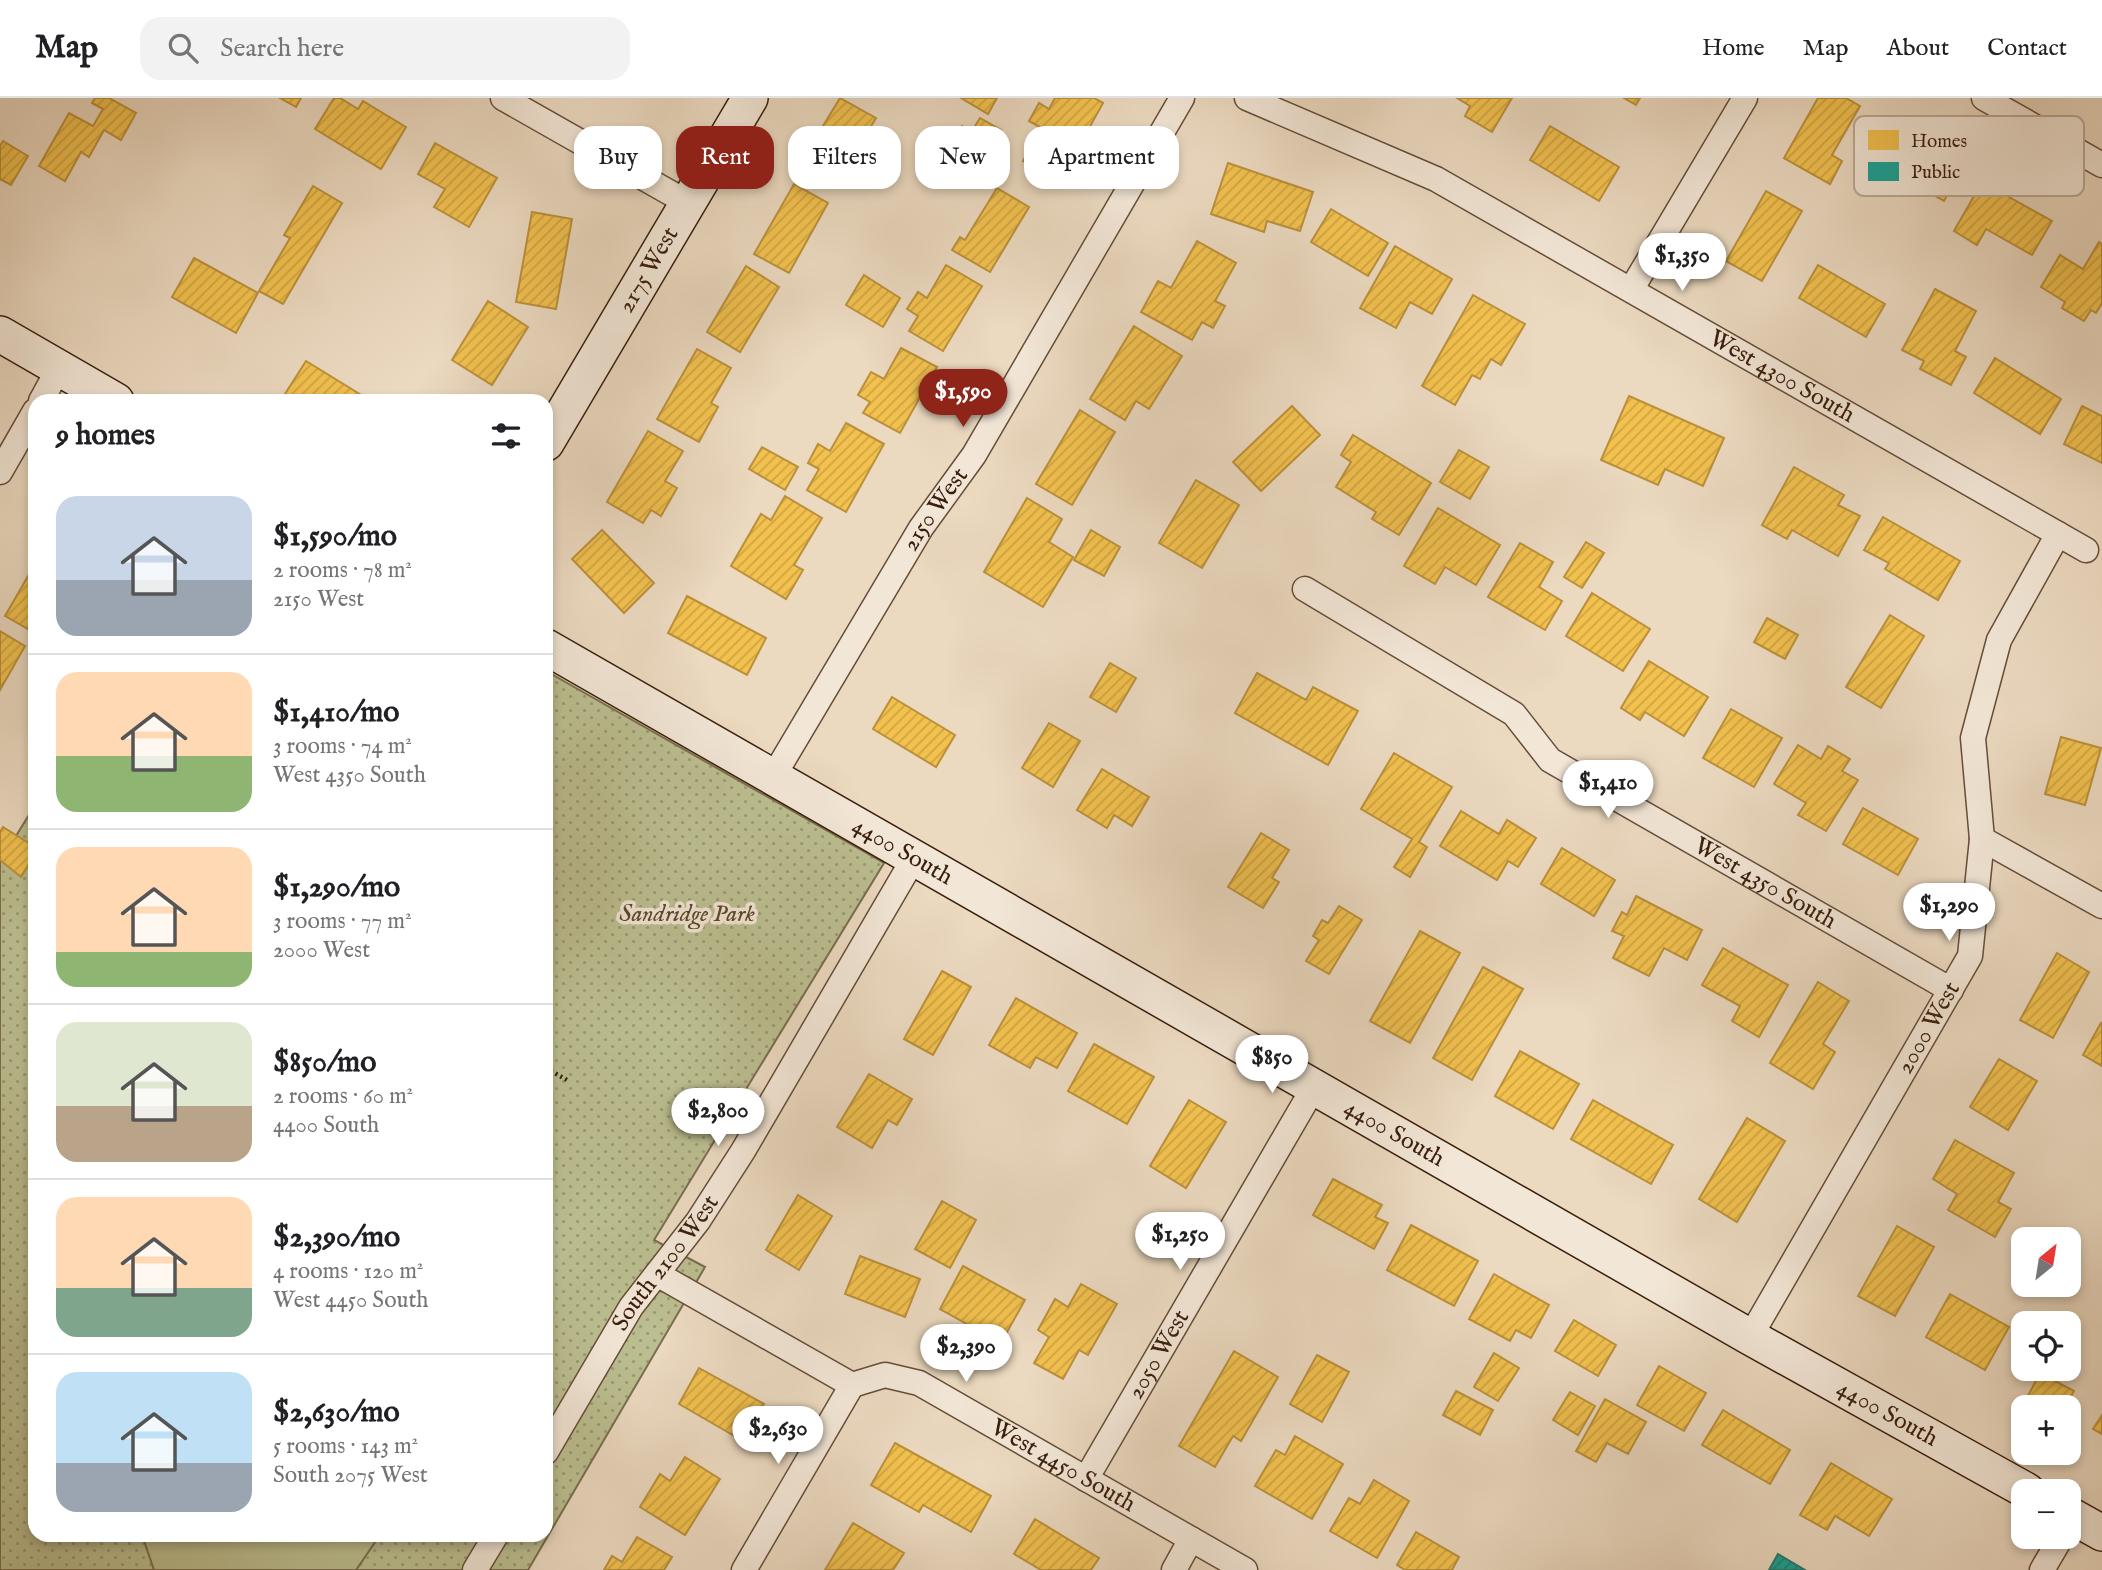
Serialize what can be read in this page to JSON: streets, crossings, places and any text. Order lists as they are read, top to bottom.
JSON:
{
  "streets": {
    "street": [
      "2175 West",
      "West 4300 South",
      "2150 West",
      "4400 South",
      "West 4350 South",
      "2000 West",
      "South 2100 West",
      "2050 West",
      "West 4450 South"
    ]
  },
  "crossings": [
    ["West 4300 South", "2000 West"],
    ["2150 West", "4400 South"],
    ["4400 South", "2000 West"],
    ["4400 South", "South 2100 West"],
    ["4400 South", "2050 West"],
    ["West 4350 South", "2000 West"],
    ["2050 West", "West 4450 South"]
  ],
  "parks": ["Sandridge Park"],
  "legend": ["Homes", "Public"],
  "north": "top right",
  "page": {
    "header": "Map",
    "search": "Search here",
    "nav": [
      "Home",
      "Map",
      "About",
      "Contact"
    ],
    "chip": [
      "Buy",
      "Rent",
      "Filters",
      "New",
      "Apartment"
    ],
    "price": [
      "$1,350",
      "$1,590",
      "$1,410",
      "$1,290",
      "$850",
      "$2,800",
      "$1,250",
      "$2,390",
      "$2,630"
    ],
    "heading": "9 homes",
    "list": [
      {
        "name": "$1,590/mo",
        "note": "2 rooms · 78 m² · 2150 West"
      },
      {
        "name": "$1,410/mo",
        "note": "3 rooms · 74 m² · West 4350 South"
      },
      {
        "name": "$1,290/mo",
        "note": "3 rooms · 77 m² · 2000 West"
      },
      {
        "name": "$850/mo",
        "note": "2 rooms · 60 m² · 4400 South"
      },
      {
        "name": "$2,390/mo",
        "note": "4 rooms · 120 m² · West 4450 South"
      },
      {
        "name": "$2,630/mo",
        "note": "5 rooms · 143 m² · South 2075 West"
      }
    ],
    "map_buttons": ["+", "−"]
  }
}
